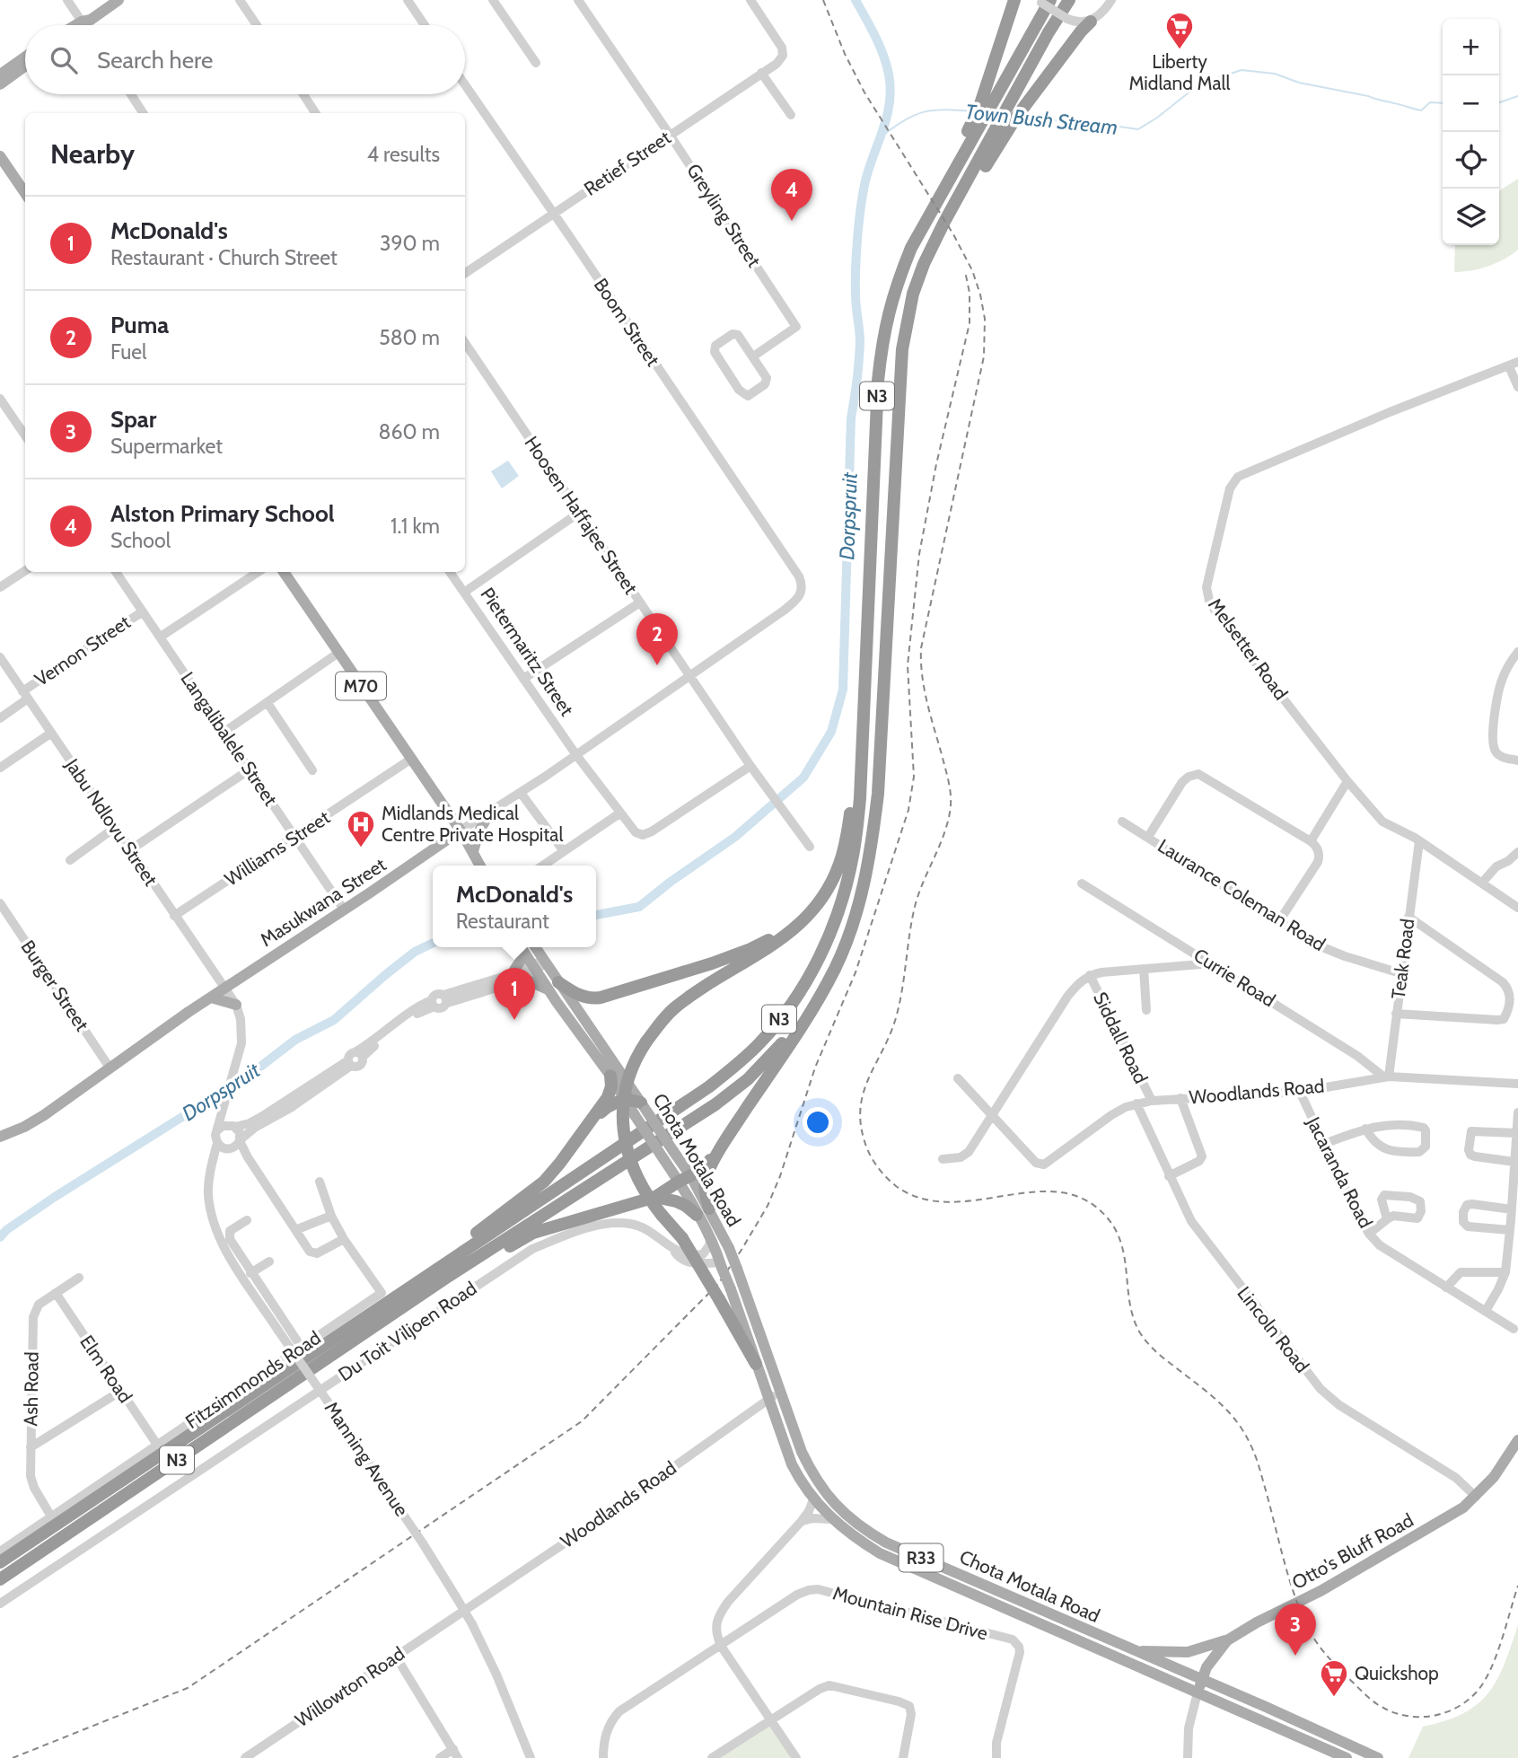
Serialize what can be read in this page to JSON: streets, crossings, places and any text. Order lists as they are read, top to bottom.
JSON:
{
  "streets": {
    "highway": ["N3"],
    "main road": [
      "M70",
      "Masukwana Street",
      "Chota Motala Road",
      "Otto's Bluff Road",
      "R33"
    ],
    "street": [
      "Retief Street",
      "Greyling Street",
      "Boom Street",
      "Hoosen Haffajee Street",
      "Melsetter Road",
      "Vernon Street",
      "Pietermaritz Street",
      "Langalibalele Street",
      "Jabu Ndlovu Street",
      "Williams Street",
      "Laurance Coleman Road",
      "Teak Road",
      "Currie Road",
      "Burger Street",
      "Siddall Road",
      "Woodlands Road",
      "Jacaranda Road",
      "Lincoln Road",
      "Du Toit Viljoen Road",
      "Elm Road",
      "Fitzsimmonds Road",
      "Ash Road",
      "Manning Avenue",
      "Mountain Rise Drive",
      "Willowton Road"
    ]
  },
  "crossings": [
    ["Retief Street", "Greyling Street"],
    ["Retief Street", "Boom Street"],
    ["Boom Street", "Masukwana Street"],
    ["Hoosen Haffajee Street", "Pietermaritz Street"],
    ["Hoosen Haffajee Street", "Masukwana Street"],
    ["Melsetter Road", "Teak Road"],
    ["Vernon Street", "Langalibalele Street"],
    ["Vernon Street", "Jabu Ndlovu Street"],
    ["Pietermaritz Street", "Masukwana Street"],
    ["M70", "Williams Street"],
    ["M70", "Masukwana Street"],
    ["Langalibalele Street", "Williams Street"],
    ["Langalibalele Street", "Masukwana Street"],
    ["Jabu Ndlovu Street", "Williams Street"],
    ["Jabu Ndlovu Street", "Masukwana Street"],
    ["Laurance Coleman Road", "Teak Road"],
    ["Masukwana Street", "Burger Street"],
    ["Teak Road", "Currie Road"],
    ["Teak Road", "Woodlands Road"],
    ["Currie Road", "Woodlands Road"],
    ["Siddall Road", "Woodlands Road"],
    ["Woodlands Road", "Chota Motala Road"],
    ["Woodlands Road", "Jacaranda Road"],
    ["Woodlands Road", "Lincoln Road"],
    ["Woodlands Road", "Willowton Road"],
    ["Chota Motala Road", "Du Toit Viljoen Road"],
    ["Chota Motala Road", "Otto's Bluff Road"],
    ["Lincoln Road", "Otto's Bluff Road"],
    ["Elm Road", "Fitzsimmonds Road"],
    ["Elm Road", "Ash Road"],
    ["Fitzsimmonds Road", "Ash Road"]
  ],
  "water": ["Town Bush Stream", "Dorpspruit"],
  "places": {
    "supermarket": ["Liberty Midland Mall", "Quickshop"],
    "hospital": ["Midlands Medical Centre Private Hospital"]
  },
  "page": {
    "map_buttons": ["+", "−"],
    "search": "Search here",
    "heading": ["Nearby", "4 results"],
    "pins": [
      "4",
      "2",
      "1",
      "3"
    ],
    "list": [
      {
        "mark": "1",
        "name": "McDonald's",
        "note": "Restaurant · Church Street",
        "value": "390 m"
      },
      {
        "mark": "2",
        "name": "Puma",
        "note": "Fuel",
        "value": "580 m"
      },
      {
        "mark": "3",
        "name": "Spar",
        "note": "Supermarket",
        "value": "860 m"
      },
      {
        "mark": "4",
        "name": "Alston Primary School",
        "note": "School",
        "value": "1.1 km"
      }
    ],
    "popup": ["McDonald's", "Restaurant"]
  }
}
